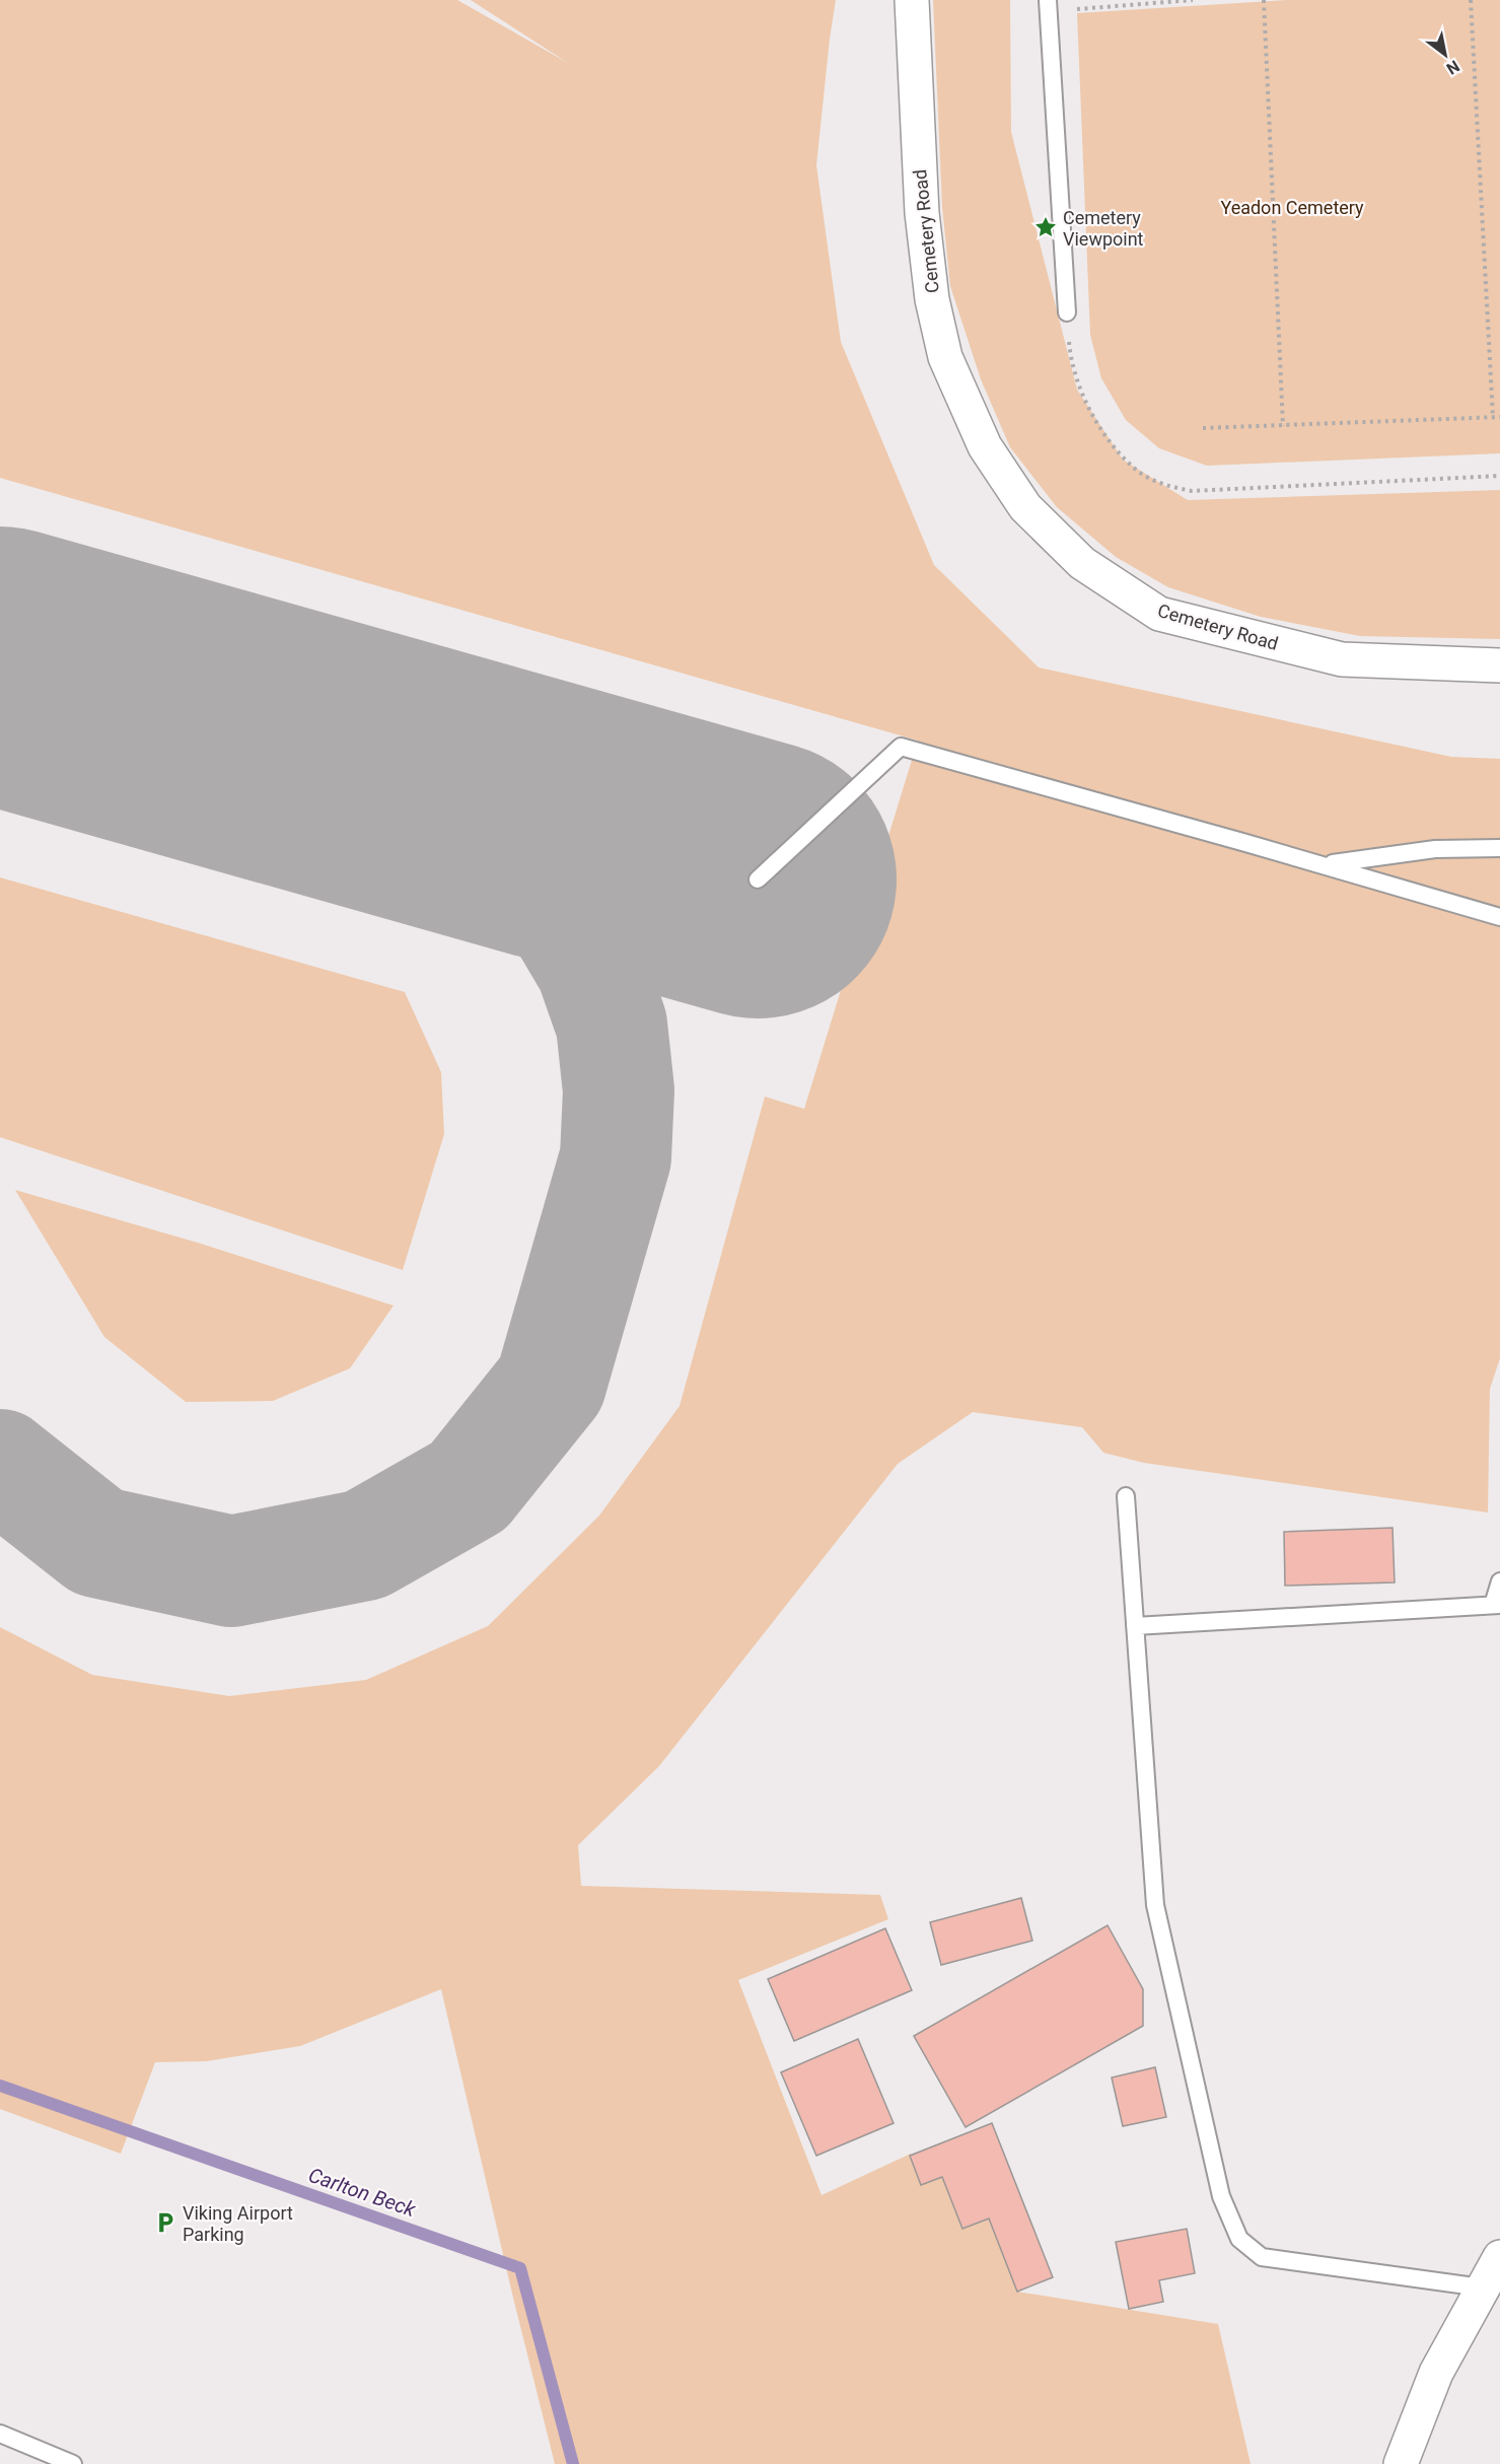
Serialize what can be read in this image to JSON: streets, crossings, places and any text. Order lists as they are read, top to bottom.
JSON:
{
  "streets": {
    "street": ["Cemetery Road"]
  },
  "water": ["Carlton Beck"],
  "parks": ["Yeadon Cemetery"],
  "places": {
    "place": ["Cemetery Viewpoint"],
    "parking": ["Viking Airport Parking"]
  },
  "north": "bottom right"
}
